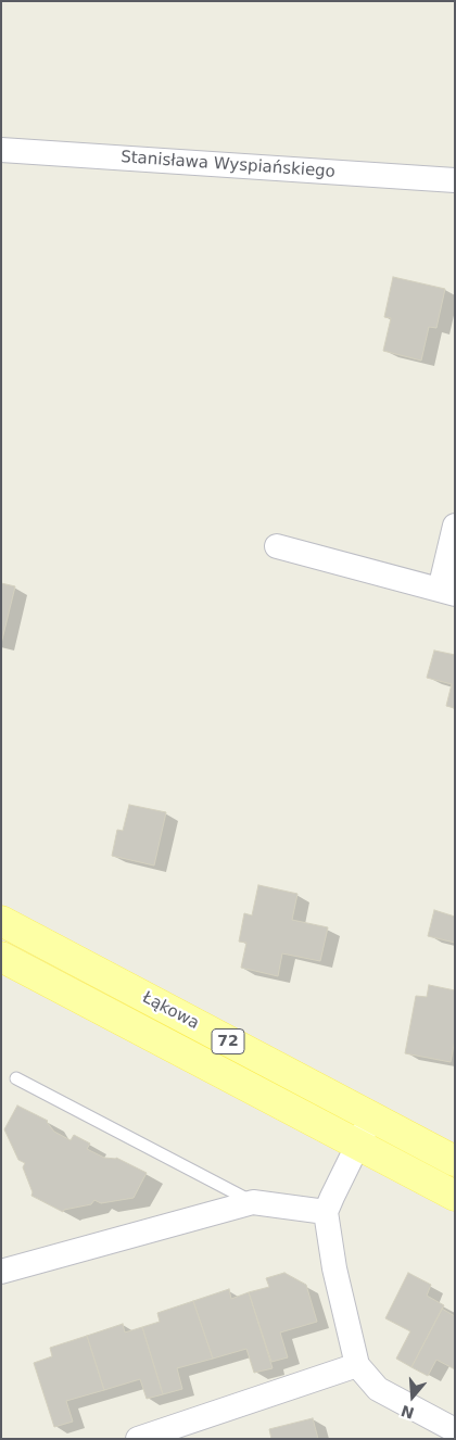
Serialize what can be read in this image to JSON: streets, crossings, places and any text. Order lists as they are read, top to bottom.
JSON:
{
  "streets": {
    "main road": ["Łąkowa", "72"],
    "street": ["Stanisława Wyspiańskiego"]
  },
  "north": "bottom"
}
